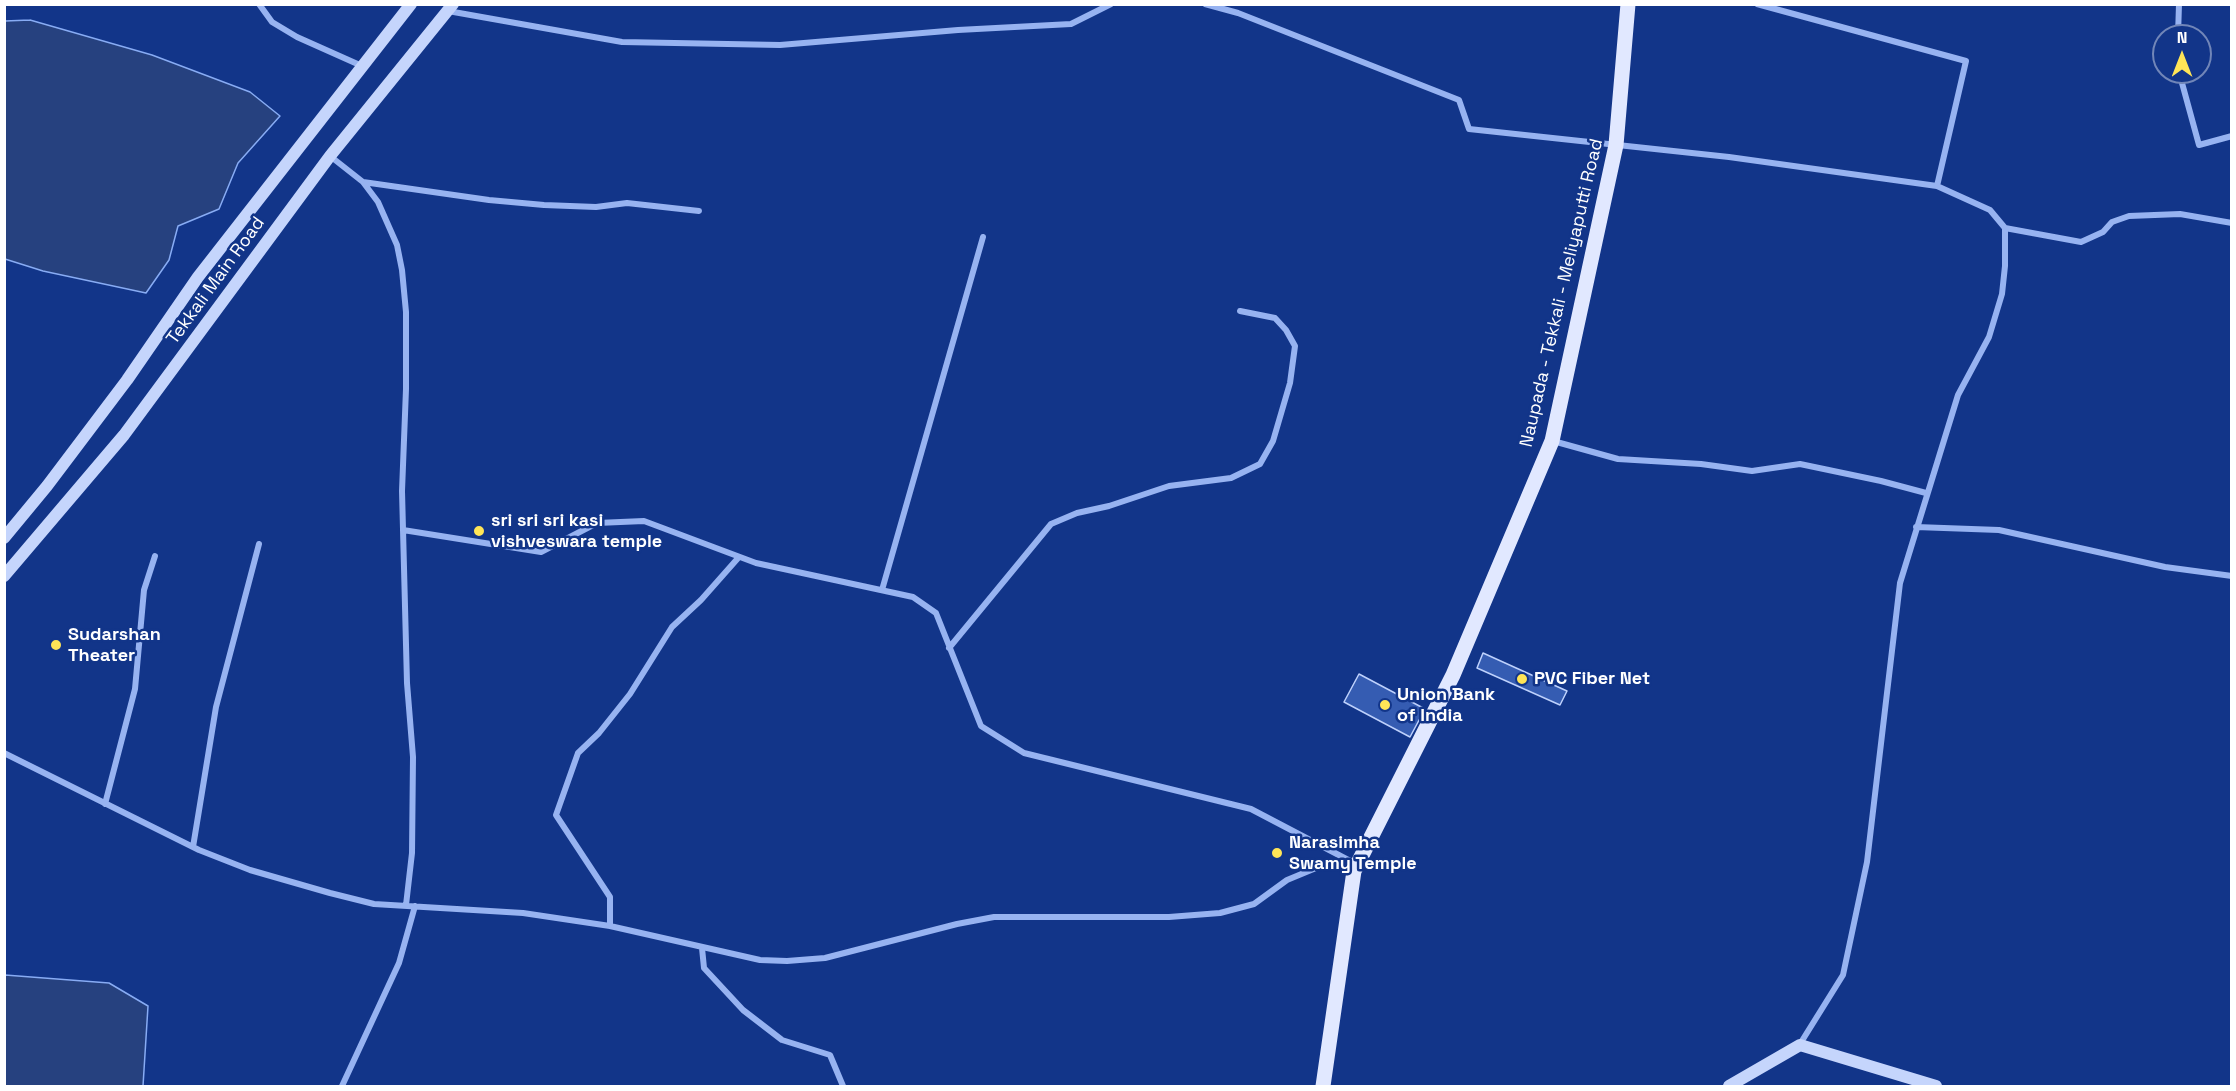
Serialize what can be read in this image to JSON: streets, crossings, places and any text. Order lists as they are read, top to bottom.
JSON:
{
  "streets": {
    "main road": ["Tekkali Main Road", "Naupada - Tekkali - Meliyaputti Road"]
  },
  "places": [
    "sri sri sri kasi vishveswara temple",
    "Sudarshan Theater",
    "PVC Fiber Net",
    "Union Bank of India",
    "Narasimha Swamy Temple"
  ],
  "north": "top"
}
